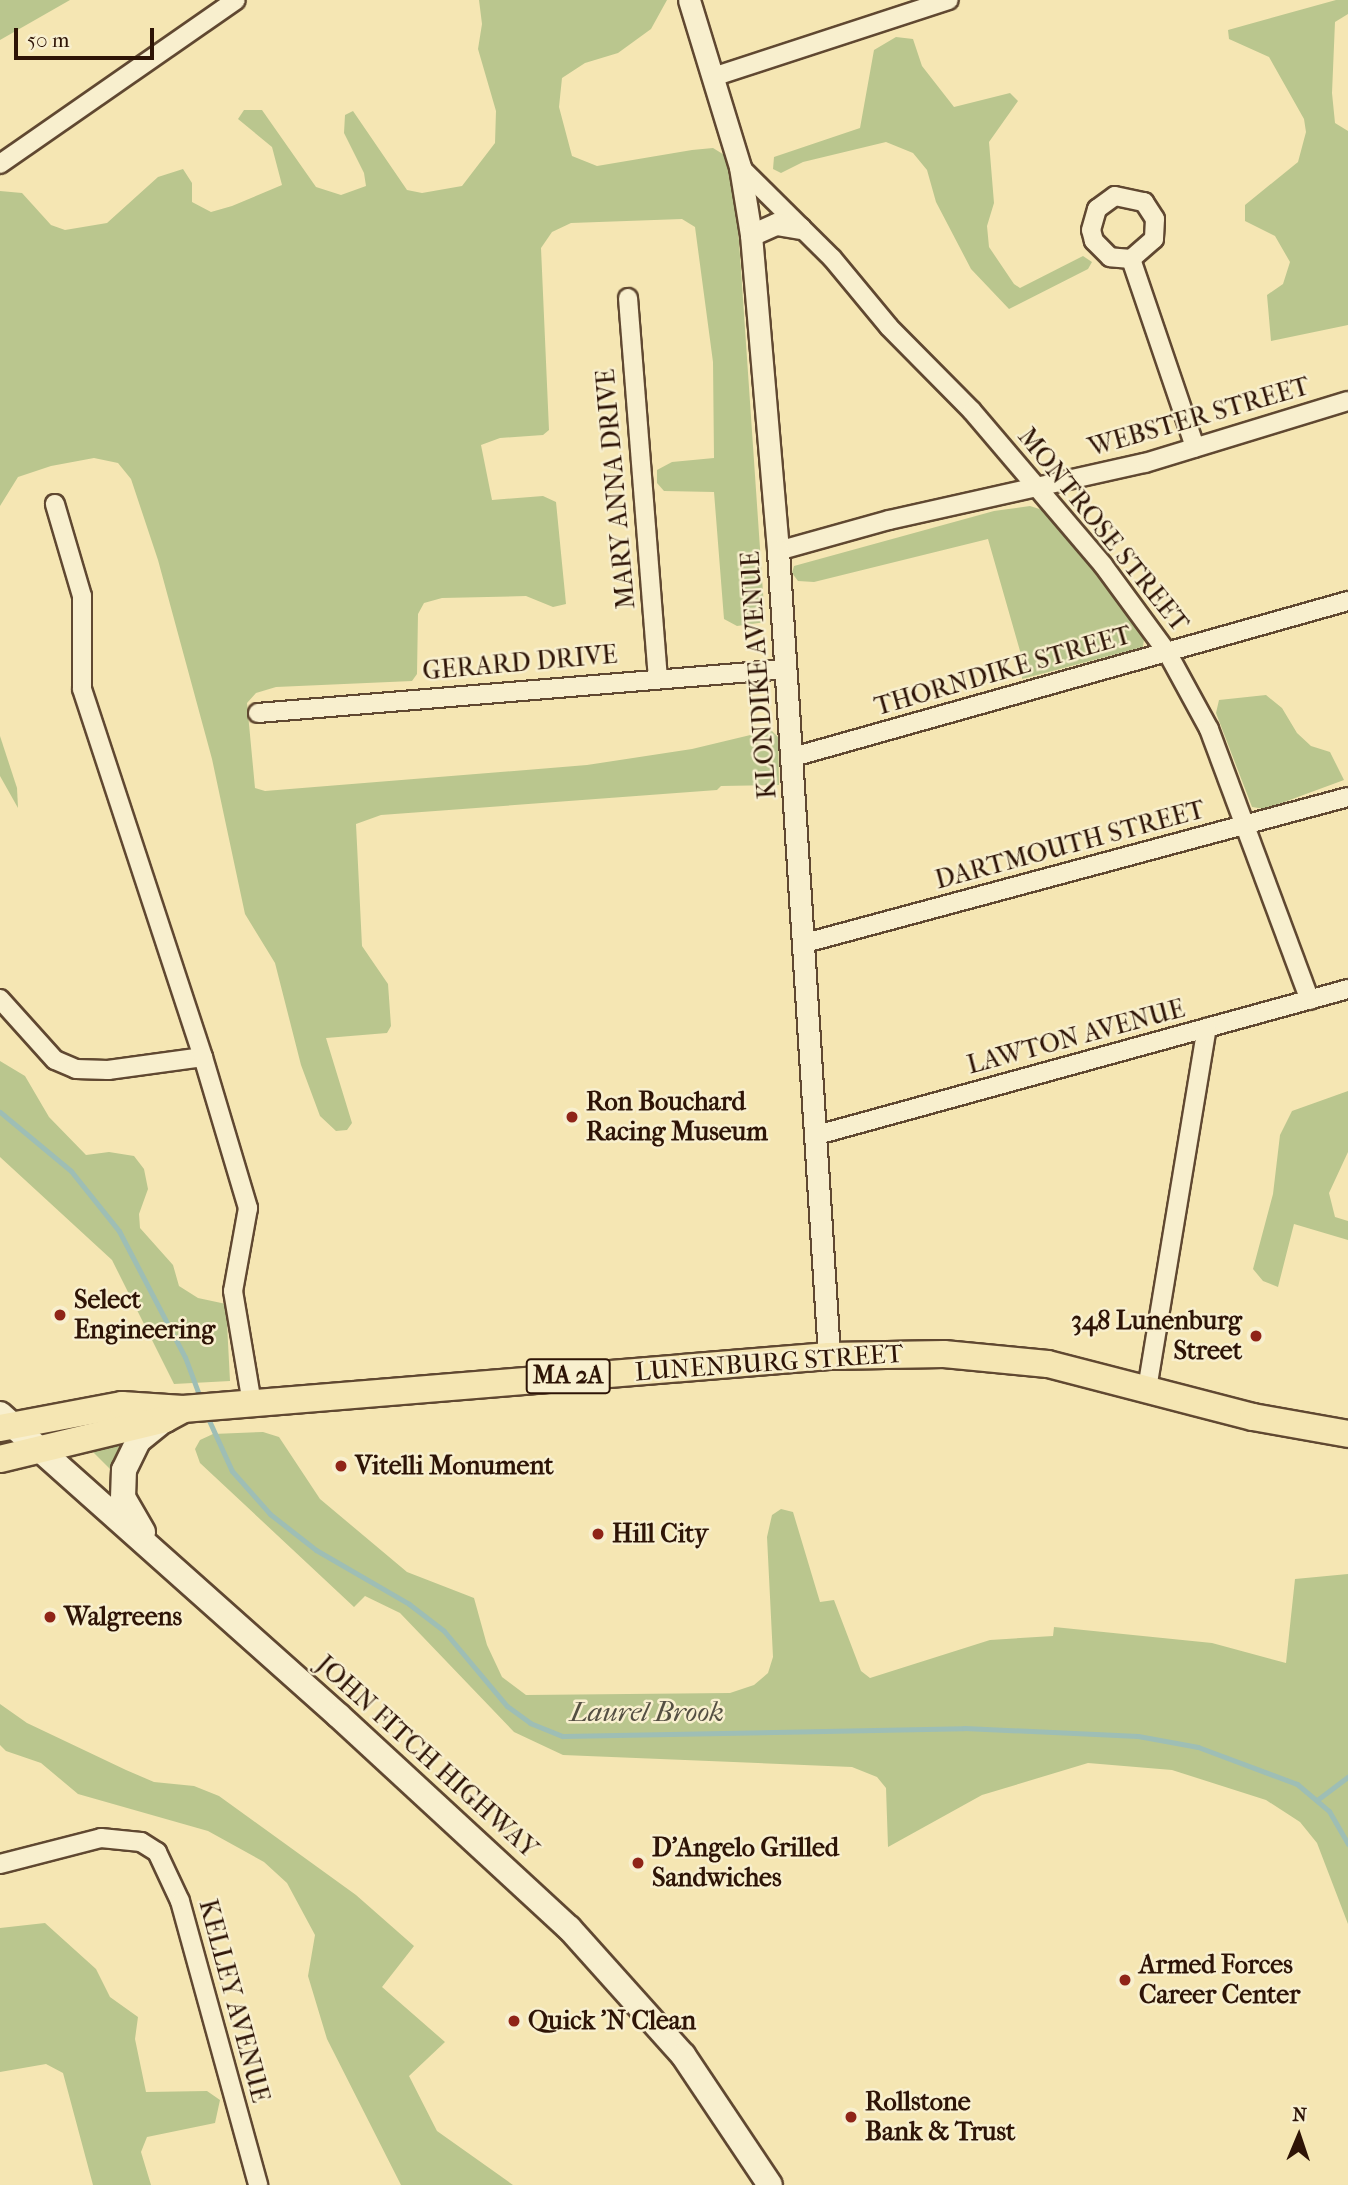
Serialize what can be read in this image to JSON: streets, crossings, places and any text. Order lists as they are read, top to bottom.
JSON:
{
  "streets": {
    "main road": ["LUNENBURG STREET", "MA 2A", "JOHN FITCH HIGHWAY"],
    "street": [
      "WEBSTER STREET",
      "MARY ANNA DRIVE",
      "MONTROSE STREET",
      "GERARD DRIVE",
      "THORNDIKE STREET",
      "KLONDIKE AVENUE",
      "DARTMOUTH STREET",
      "LAWTON AVENUE",
      "KELLEY AVENUE"
    ]
  },
  "crossings": [
    ["WEBSTER STREET", "MONTROSE STREET"],
    ["WEBSTER STREET", "KLONDIKE AVENUE"],
    ["MARY ANNA DRIVE", "GERARD DRIVE"],
    ["MONTROSE STREET", "THORNDIKE STREET"],
    ["MONTROSE STREET", "KLONDIKE AVENUE"],
    ["MONTROSE STREET", "DARTMOUTH STREET"],
    ["MONTROSE STREET", "LAWTON AVENUE"],
    ["GERARD DRIVE", "KLONDIKE AVENUE"],
    ["THORNDIKE STREET", "KLONDIKE AVENUE"],
    ["KLONDIKE AVENUE", "DARTMOUTH STREET"],
    ["KLONDIKE AVENUE", "LAWTON AVENUE"],
    ["KLONDIKE AVENUE", "LUNENBURG STREET"],
    ["LUNENBURG STREET", "JOHN FITCH HIGHWAY"]
  ],
  "water": ["Laurel Brook"],
  "places": [
    "Ron Bouchard Racing Museum",
    "Select Engineering",
    "348 Lunenburg Street",
    "Vitelli Monument",
    "Hill City",
    "Walgreens",
    "D'Angelo Grilled Sandwiches",
    "Armed Forces Career Center",
    "Quick 'N Clean",
    "Rollstone Bank & Trust"
  ],
  "scale_bar": "50 m",
  "north": "top"
}
